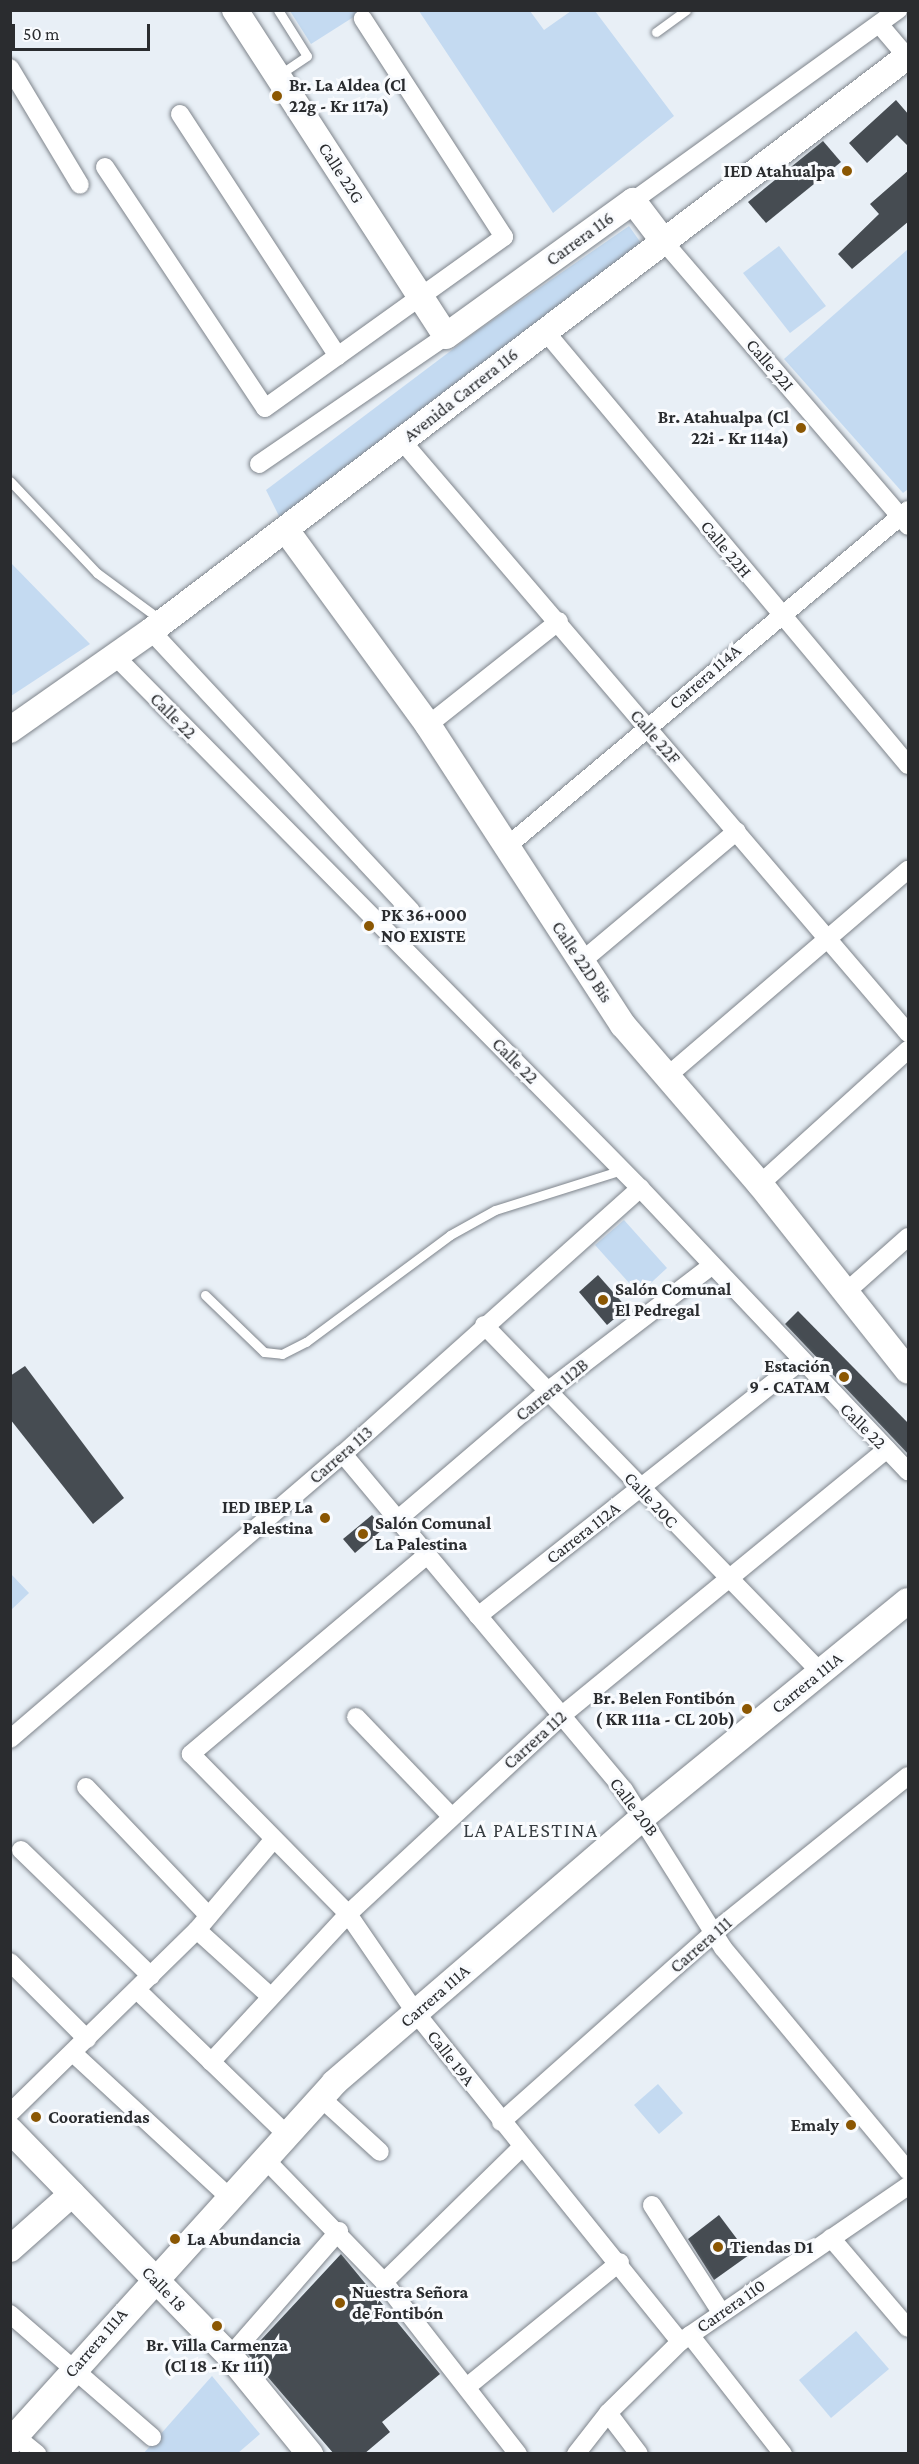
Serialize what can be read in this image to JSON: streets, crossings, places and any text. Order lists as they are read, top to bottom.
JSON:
{
  "streets": {
    "street": [
      "Calle 22G",
      "Carrera 116",
      "Calle 22I",
      "Avenida Carrera 116",
      "Calle 22H",
      "Carrera 114A",
      "Calle 22",
      "Calle 22F",
      "Calle 22D Bis",
      "Carrera 112B",
      "Carrera 113",
      "Calle 20C",
      "Carrera 112A",
      "Carrera 111A",
      "Carrera 112",
      "Calle 20B",
      "Carrera 111",
      "Calle 19A",
      "Calle 18",
      "Carrera 110"
    ]
  },
  "crossings": [
    ["Calle 22G", "Carrera 116"],
    ["Carrera 116", "Calle 22I"],
    ["Calle 22I", "Avenida Carrera 116"],
    ["Calle 22I", "Carrera 114A"],
    ["Avenida Carrera 116", "Calle 22H"],
    ["Avenida Carrera 116", "Calle 22"],
    ["Avenida Carrera 116", "Calle 22F"],
    ["Avenida Carrera 116", "Calle 22D Bis"],
    ["Calle 22H", "Carrera 114A"],
    ["Carrera 114A", "Calle 22F"],
    ["Carrera 114A", "Calle 22D Bis"],
    ["Calle 22", "Carrera 112B"],
    ["Calle 22", "Carrera 113"],
    ["Calle 22", "Carrera 112A"],
    ["Calle 22", "Carrera 112"],
    ["Carrera 112B", "Calle 20C"],
    ["Carrera 112B", "Calle 20B"],
    ["Carrera 113", "Calle 20C"],
    ["Carrera 113", "Calle 20B"],
    ["Calle 20C", "Carrera 112A"],
    ["Calle 20C", "Carrera 111A"],
    ["Calle 20C", "Carrera 112"],
    ["Carrera 112A", "Calle 20B"],
    ["Carrera 111A", "Calle 20B"],
    ["Carrera 111A", "Calle 19A"],
    ["Carrera 111A", "Calle 18"],
    ["Carrera 112", "Calle 20B"],
    ["Carrera 112", "Calle 19A"],
    ["Calle 20B", "Carrera 111"],
    ["Calle 20B", "Calle 19A"],
    ["Carrera 111", "Calle 19A"],
    ["Calle 19A", "Carrera 110"]
  ],
  "districts": ["LA PALESTINA"],
  "places": [
    "Br. La Aldea (Cl 22g - Kr 117a)",
    "IED Atahualpa",
    "Br. Atahualpa (Cl 22i - Kr 114a)",
    "PK 36+000 NO EXISTE",
    "Salón Comunal El Pedregal",
    "Estación 9 - CATAM",
    "IED IBEP La Palestina",
    "Salón Comunal La Palestina",
    "Br. Belen Fontibón ( KR 111a - CL 20b)",
    "Cooratiendas",
    "Emaly",
    "La Abundancia",
    "Tiendas D1",
    "Nuestra Señora de Fontibón",
    "Br. Villa Carmenza (Cl 18 - Kr 111)"
  ],
  "scale_bar": "50 m"
}
